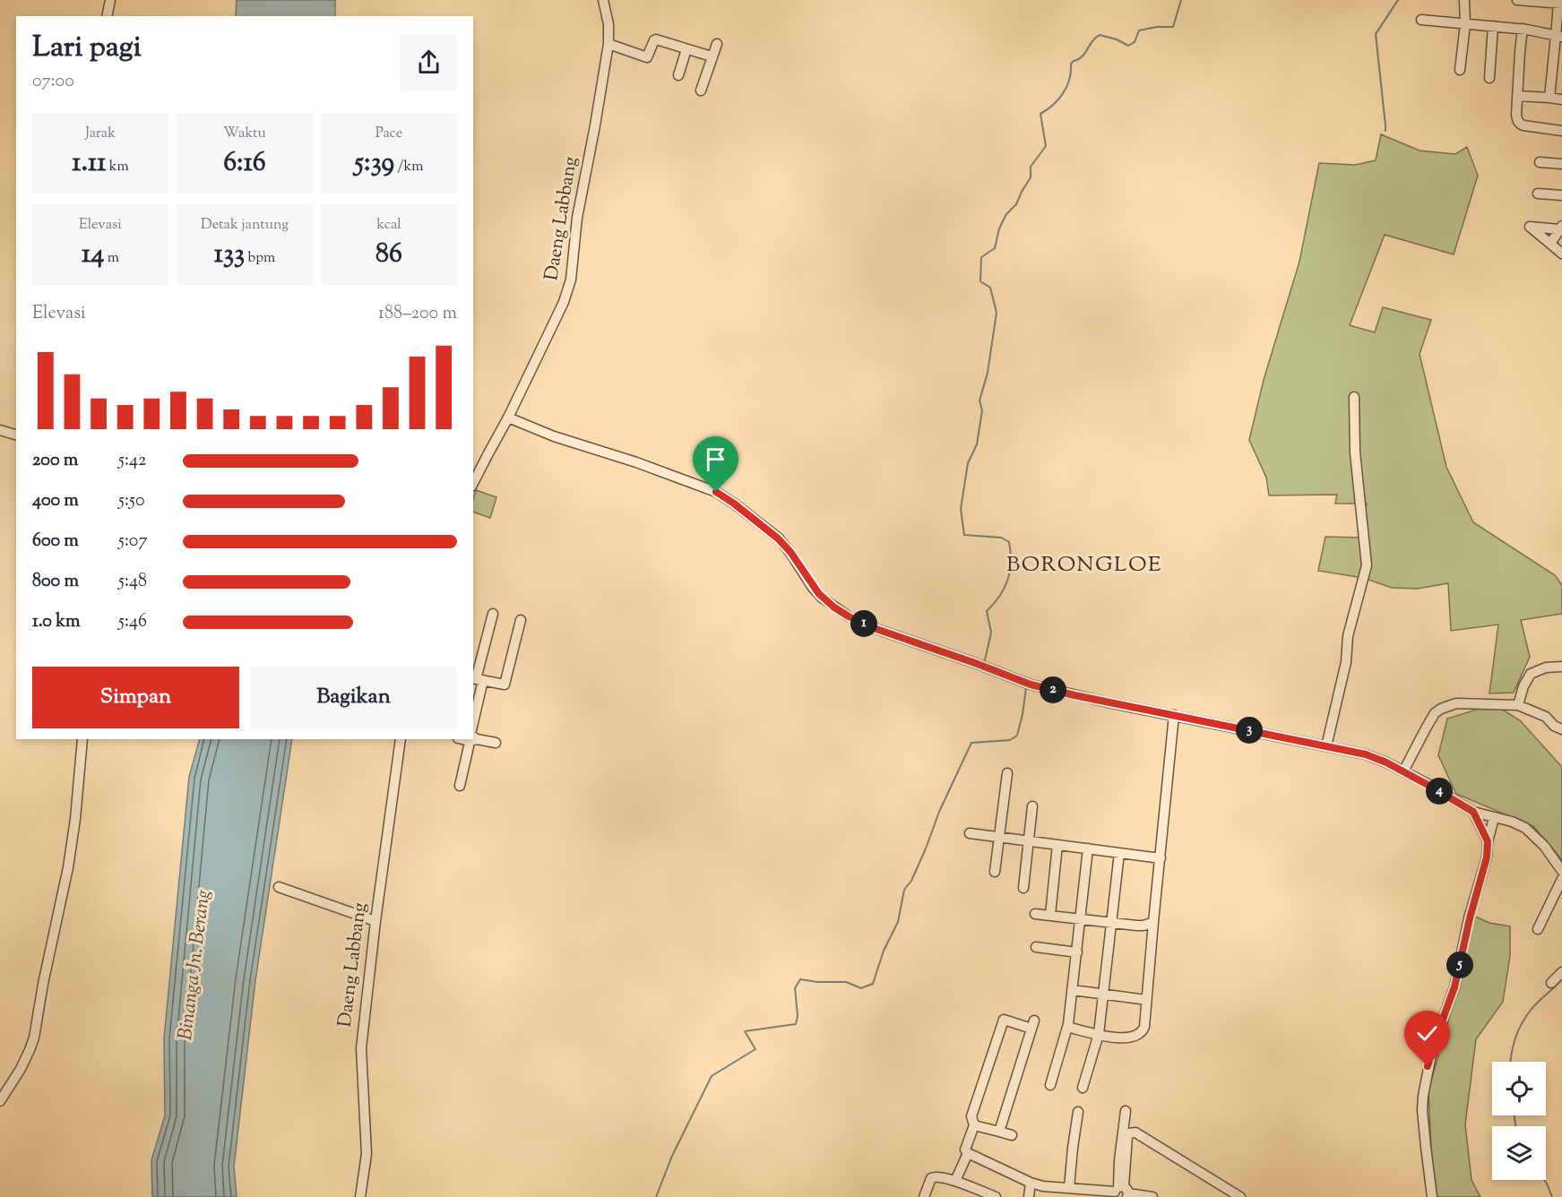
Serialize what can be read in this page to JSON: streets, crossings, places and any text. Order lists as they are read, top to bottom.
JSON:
{
  "streets": {
    "street": ["Daeng Labbang"]
  },
  "districts": ["BORONGLOE"],
  "water": ["Binanga Jn. Berang"],
  "page": {
    "heading": ["Lari pagi", "07:00"],
    "stats": [
      ["Jarak", "1.11 km"],
      ["Waktu", "6:16"],
      ["Pace", "5:39 /km"],
      ["Elevasi", "14 m"],
      ["Detak jantung", "133 bpm"],
      ["kcal", "86"]
    ],
    "chart": ["Elevasi", "188–200 m"],
    "list": [
      {
        "name": "200 m",
        "note": "5:42"
      },
      {
        "name": "400 m",
        "note": "5:50"
      },
      {
        "name": "600 m",
        "note": "5:07"
      },
      {
        "name": "800 m",
        "note": "5:48"
      },
      {
        "name": "1.0 km",
        "note": "5:46"
      }
    ],
    "pins": [
      "1",
      "2",
      "3",
      "4",
      "5"
    ],
    "buttons": ["Simpan", "Bagikan"]
  }
}
